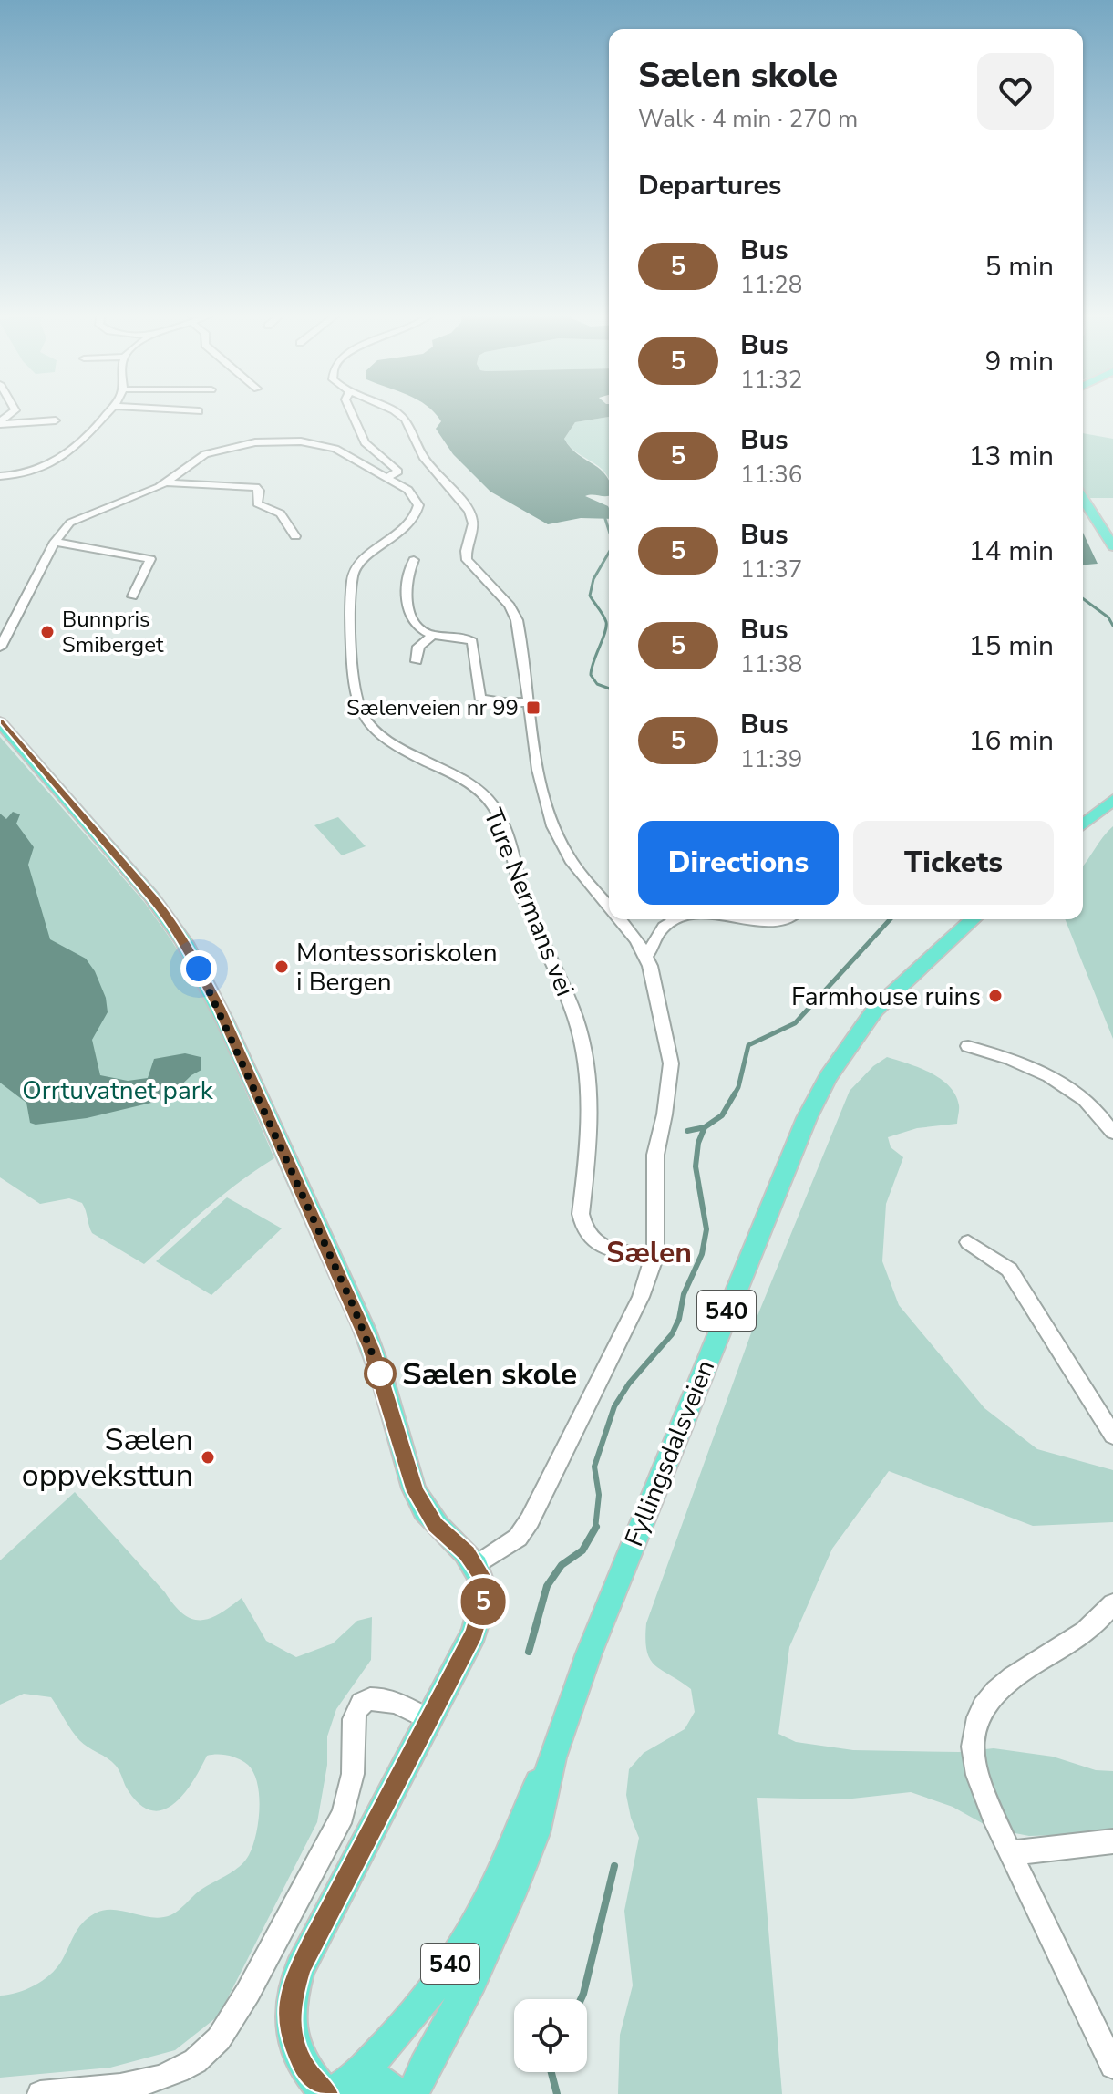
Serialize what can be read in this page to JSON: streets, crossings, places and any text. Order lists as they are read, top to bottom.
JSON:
{
  "streets": {
    "main road": ["540", "Fyllingsdalsveien"],
    "street": ["Ture Nermans vei"]
  },
  "crossings": [
    ["540", "Fyllingsdalsveien"]
  ],
  "districts": ["Sælen"],
  "parks": ["Orrtuvatnet park"],
  "places": {
    "other": [
      "Bunnpris Smiberget",
      "Montessoriskolen i Bergen",
      "Farmhouse ruins",
      "Sælen skole",
      "Sælen oppveksttun"
    ],
    "transit": ["Sælenveien nr 99"]
  },
  "lines": ["bus line 5"],
  "page": {
    "on_map": "5",
    "heading": [
      ["Sælen skole", "Walk · 4 min · 270 m"],
      "Departures"
    ],
    "list": [
      {
        "mark": "5",
        "name": "Bus",
        "note": "11:28",
        "value": "5 min"
      },
      {
        "mark": "5",
        "name": "Bus",
        "note": "11:32",
        "value": "9 min"
      },
      {
        "mark": "5",
        "name": "Bus",
        "note": "11:36",
        "value": "13 min"
      },
      {
        "mark": "5",
        "name": "Bus",
        "note": "11:37",
        "value": "14 min"
      },
      {
        "mark": "5",
        "name": "Bus",
        "note": "11:38",
        "value": "15 min"
      },
      {
        "mark": "5",
        "name": "Bus",
        "note": "11:39",
        "value": "16 min"
      }
    ],
    "buttons": ["Directions", "Tickets"]
  }
}
